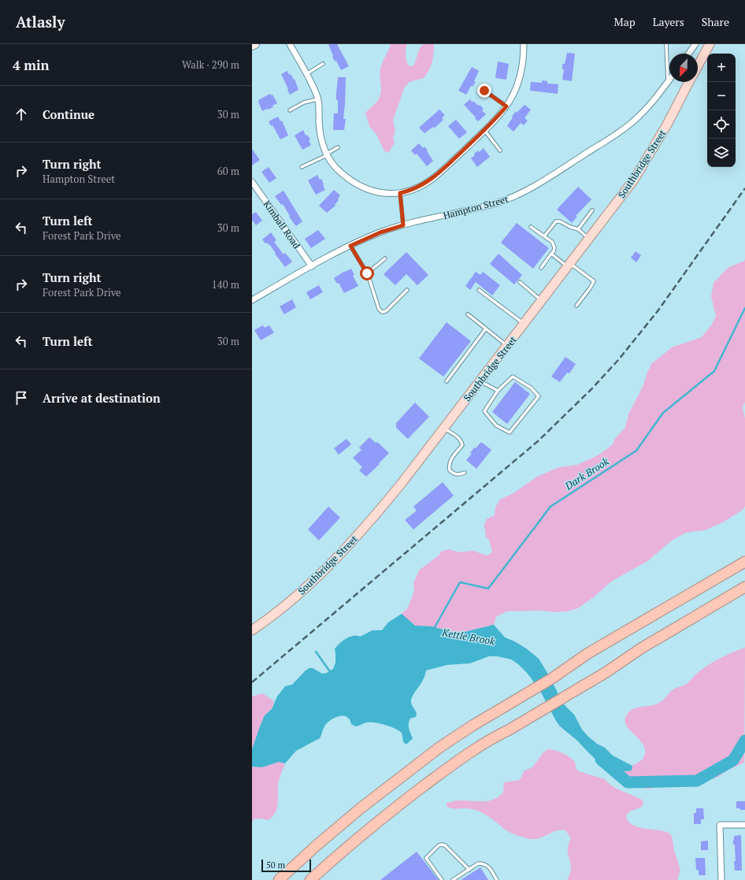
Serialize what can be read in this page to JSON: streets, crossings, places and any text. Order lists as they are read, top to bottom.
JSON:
{
  "streets": {
    "main road": ["Southbridge Street"],
    "street": ["Hampton Street", "Kimball Road"]
  },
  "crossings": [
    ["Hampton Street", "Kimball Road"]
  ],
  "water": ["Dark Brook", "Kettle Brook"],
  "scale_bar": "50 m",
  "north": "bottom left",
  "page": {
    "header": "Atlasly",
    "nav": ["Map", "Layers", "Share"],
    "heading": ["4 min", "Walk · 290 m"],
    "map_buttons": ["+", "−"],
    "list": [
      ["Continue", "30 m"],
      ["Turn right", "Hampton Street", "60 m"],
      ["Turn left", "Forest Park Drive", "30 m"],
      ["Turn right", "Forest Park Drive", "140 m"],
      ["Turn left", "30 m"],
      "Arrive at destination"
    ],
    "scale": "50 m"
  }
}
